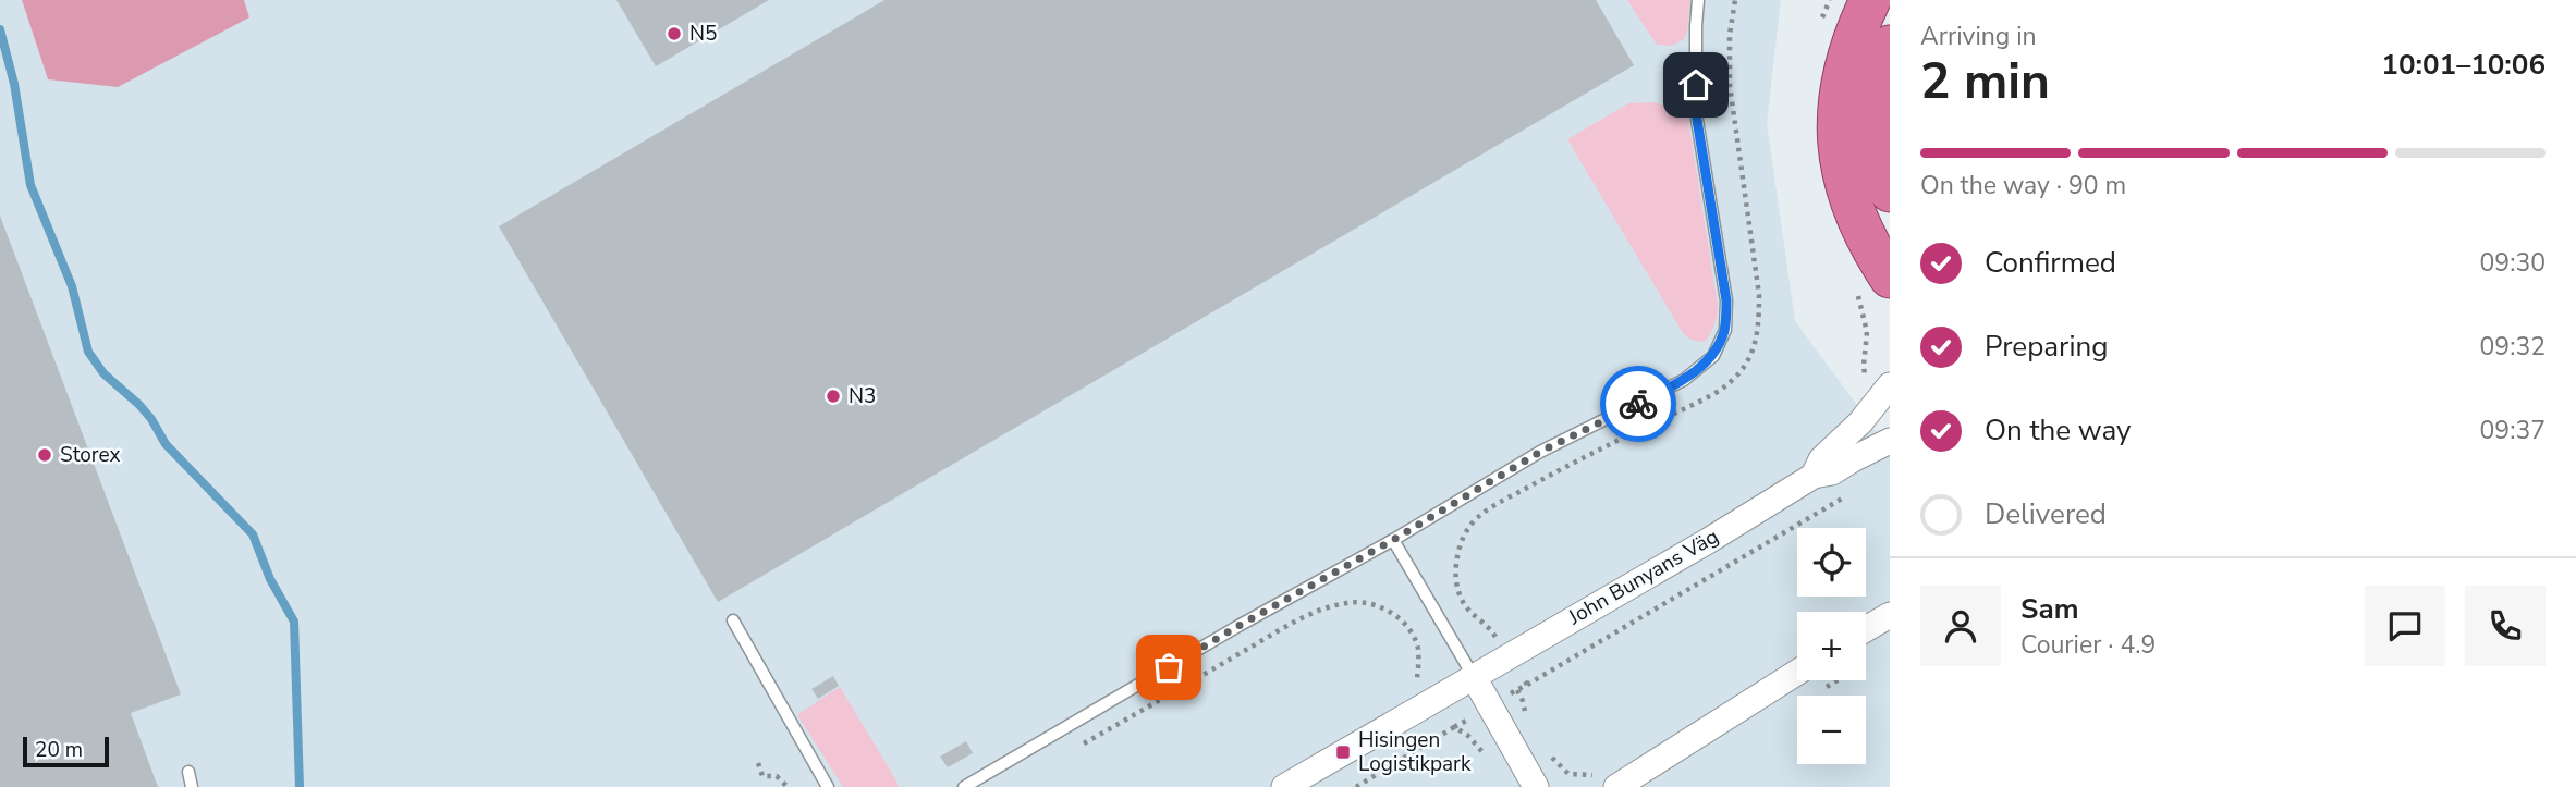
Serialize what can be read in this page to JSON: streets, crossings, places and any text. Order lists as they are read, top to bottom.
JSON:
{
  "streets": {
    "street": ["John Bunyans Väg"]
  },
  "places": {
    "other": ["N5", "N3", "Storex"],
    "transit": ["Hisingen Logistikpark"]
  },
  "scale_bar": "20 m",
  "page": {
    "heading": ["2 min", "Arriving in", "10:01–10:06"],
    "panel": ["Sam", "Courier · 4.9"],
    "bar": "On the way · 90 m",
    "list": [
      ["Confirmed", "09:30"],
      ["Preparing", "09:32"],
      ["On the way", "09:37"],
      "Delivered"
    ],
    "map_buttons": ["+", "−"],
    "scale": "20 m"
  }
}
